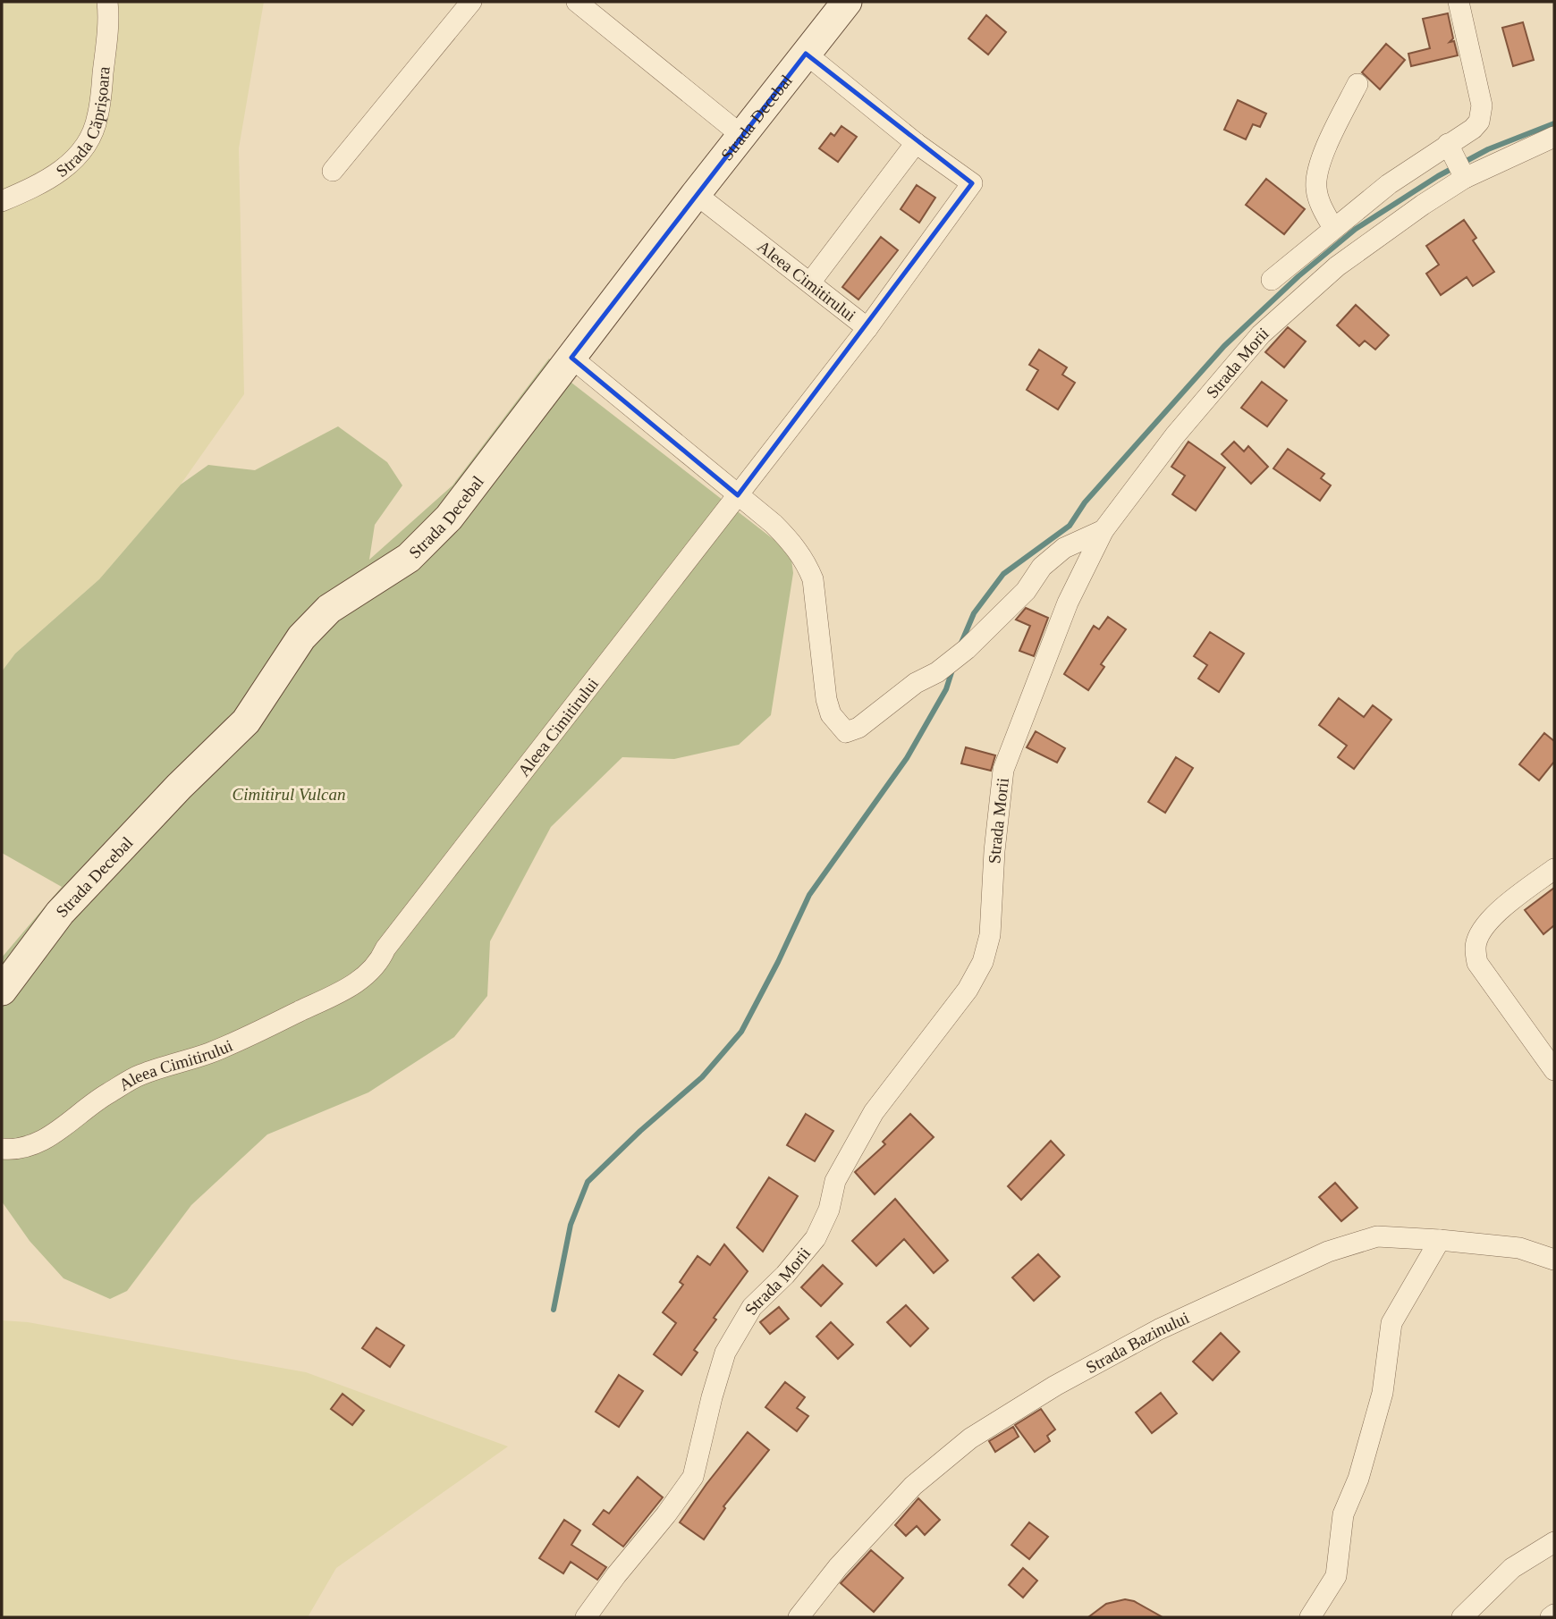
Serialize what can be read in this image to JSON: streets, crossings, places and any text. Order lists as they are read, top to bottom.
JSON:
{
  "streets": {
    "street": [
      "Strada Căprișoara",
      "Strada Decebal",
      "Aleea Cimitirului",
      "Strada Morii",
      "Strada Bazinului"
    ]
  },
  "crossings": [
    ["Strada Decebal", "Aleea Cimitirului"]
  ],
  "parks": ["Cimitirul Vulcan"]
}
